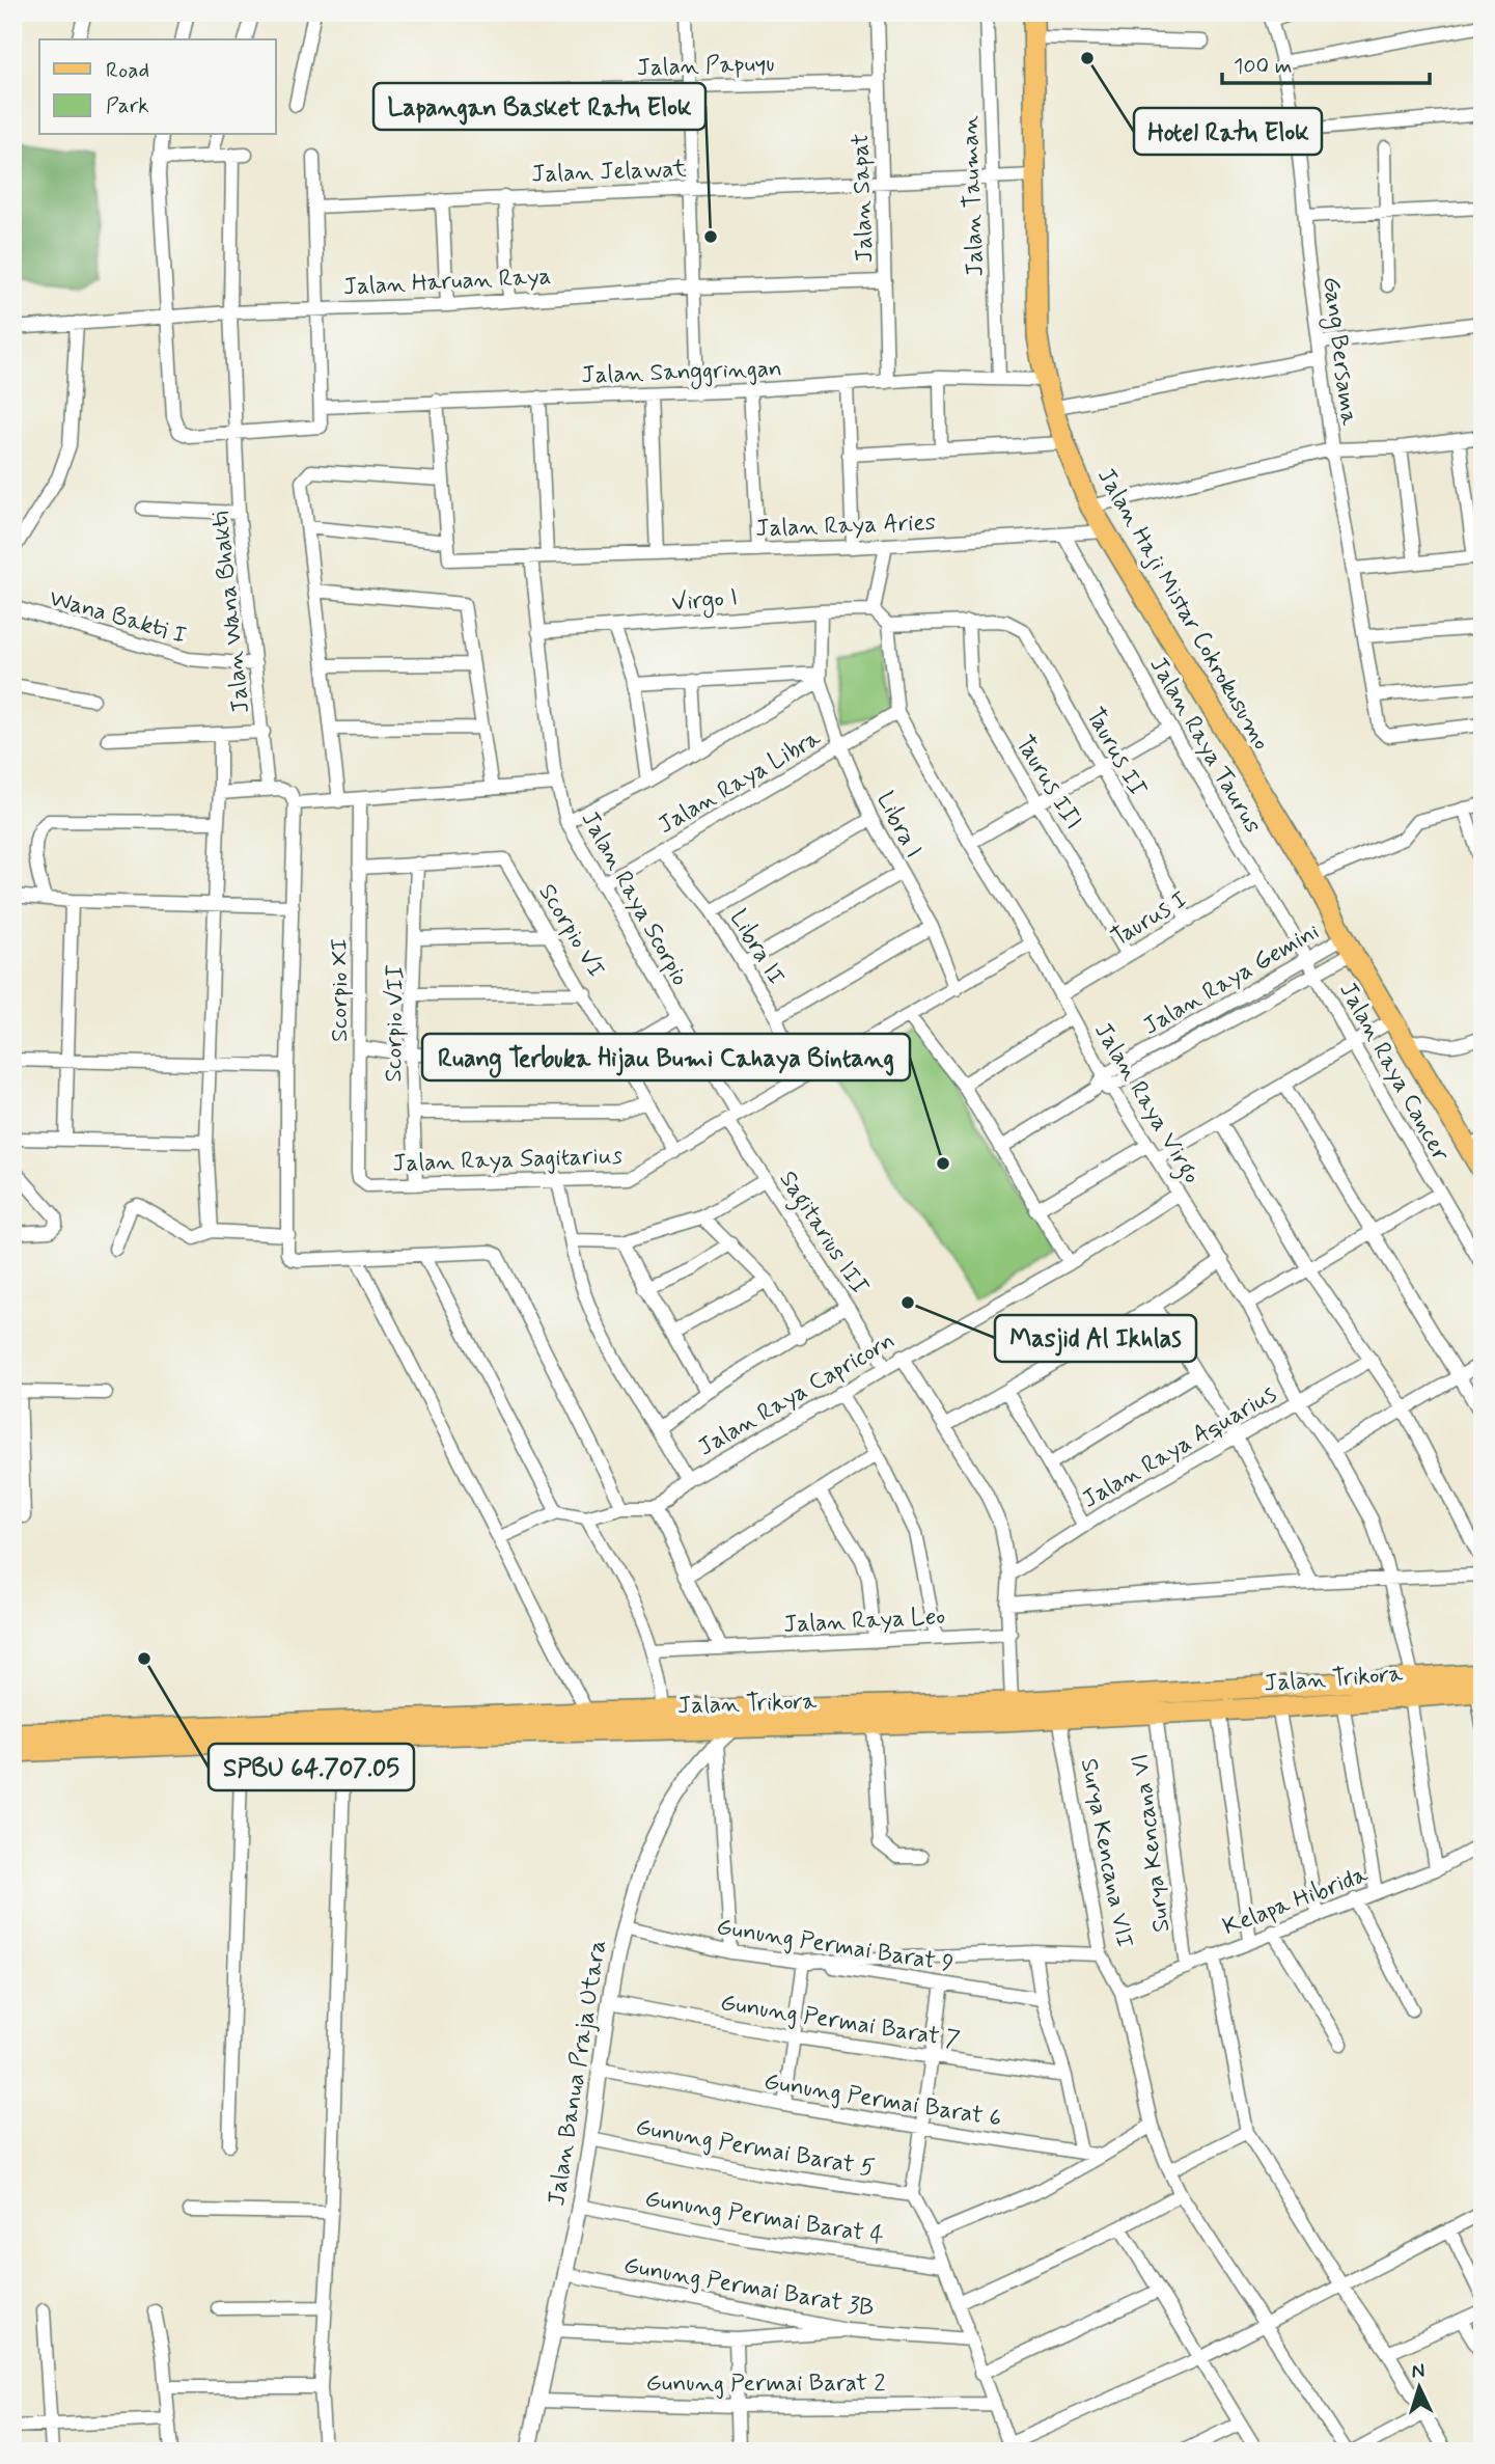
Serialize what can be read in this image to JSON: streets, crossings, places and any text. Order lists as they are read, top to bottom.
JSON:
{
  "streets": {
    "main road": ["Jalan Haji Mistar Cokrokusumo", "Jalan Trikora"],
    "street": [
      "Jalan Papuyu",
      "Jalan Jelawat",
      "Jalan Tauman",
      "Jalan Sapat",
      "Jalan Haruan Raya",
      "Gang Bersama",
      "Jalan Sanggringan",
      "Jalan Raya Aries",
      "Virgo I",
      "Jalan Wana Bhakti",
      "Wana Bakti I",
      "Jalan Raya Taurus",
      "Taurus II",
      "Jalan Raya Libra",
      "Taurus III",
      "Libra I",
      "Jalan Raya Scorpio",
      "Taurus I",
      "Scorpio VI",
      "Libra II",
      "Jalan Raya Gemini",
      "Scorpio XI",
      "Scorpio VII",
      "Jalan Raya Cancer",
      "Jalan Raya Virgo",
      "Jalan Raya Sagitarius",
      "Sagitarius III",
      "Jalan Raya Capricorn",
      "Jalan Raya Aquarius",
      "Jalan Raya Leo",
      "Surya Kencana VI",
      "Surya Kencana VII",
      "Kelapa Hibrida",
      "Gunung Permai Barat 9",
      "Gunung Permai Barat 7",
      "Jalan Banua Praja Utara",
      "Gunung Permai Barat 6",
      "Gunung Permai Barat 5",
      "Gunung Permai Barat 4",
      "Gunung Permai Barat 3B",
      "Gunung Permai Barat 2"
    ]
  },
  "crossings": [
    ["Jalan Papuyu", "Jalan Sapat"],
    ["Jalan Jelawat", "Jalan Tauman"],
    ["Jalan Jelawat", "Jalan Sapat"],
    ["Jalan Jelawat", "Jalan Haji Mistar Cokrokusumo"],
    ["Jalan Tauman", "Jalan Sanggringan"],
    ["Jalan Sapat", "Jalan Haruan Raya"],
    ["Jalan Sapat", "Jalan Sanggringan"],
    ["Jalan Haruan Raya", "Jalan Wana Bhakti"],
    ["Jalan Sanggringan", "Jalan Haji Mistar Cokrokusumo"],
    ["Jalan Raya Aries", "Jalan Haji Mistar Cokrokusumo"],
    ["Jalan Raya Aries", "Jalan Raya Taurus"],
    ["Jalan Raya Aries", "Jalan Raya Scorpio"],
    ["Virgo I", "Libra I"],
    ["Virgo I", "Jalan Raya Scorpio"],
    ["Jalan Haji Mistar Cokrokusumo", "Jalan Raya Gemini"],
    ["Jalan Wana Bhakti", "Wana Bakti I"],
    ["Jalan Raya Taurus", "Taurus I"],
    ["Jalan Raya Taurus", "Jalan Raya Gemini"],
    ["Jalan Raya Taurus", "Jalan Raya Cancer"],
    ["Taurus II", "Taurus III"],
    ["Taurus II", "Taurus I"],
    ["Jalan Raya Libra", "Libra I"],
    ["Jalan Raya Libra", "Jalan Raya Scorpio"],
    ["Jalan Raya Libra", "Libra II"],
    ["Jalan Raya Libra", "Jalan Raya Virgo"],
    ["Taurus III", "Taurus I"],
    ["Libra I", "Jalan Raya Sagitarius"],
    ["Jalan Raya Scorpio", "Jalan Raya Sagitarius"],
    ["Jalan Raya Scorpio", "Sagitarius III"],
    ["Taurus I", "Jalan Raya Virgo"],
    ["Scorpio VI", "Scorpio XI"],
    ["Scorpio VI", "Scorpio VII"],
    ["Scorpio VI", "Jalan Raya Sagitarius"],
    ["Libra II", "Jalan Raya Sagitarius"],
    ["Jalan Raya Gemini", "Jalan Raya Cancer"],
    ["Jalan Raya Gemini", "Jalan Raya Virgo"],
    ["Scorpio XI", "Jalan Raya Sagitarius"],
    ["Scorpio VII", "Jalan Raya Sagitarius"],
    ["Jalan Raya Virgo", "Jalan Raya Sagitarius"],
    ["Jalan Raya Virgo", "Jalan Raya Capricorn"],
    ["Jalan Raya Virgo", "Jalan Raya Aquarius"],
    ["Jalan Raya Virgo", "Jalan Trikora"],
    ["Jalan Raya Virgo", "Kelapa Hibrida"],
    ["Jalan Raya Sagitarius", "Sagitarius III"],
    ["Sagitarius III", "Jalan Raya Capricorn"],
    ["Jalan Trikora", "Surya Kencana VI"],
    ["Jalan Trikora", "Surya Kencana VII"],
    ["Jalan Trikora", "Jalan Banua Praja Utara"],
    ["Surya Kencana VI", "Kelapa Hibrida"],
    ["Surya Kencana VII", "Kelapa Hibrida"],
    ["Gunung Permai Barat 9", "Jalan Banua Praja Utara"],
    ["Gunung Permai Barat 7", "Jalan Banua Praja Utara"],
    ["Jalan Banua Praja Utara", "Gunung Permai Barat 6"],
    ["Jalan Banua Praja Utara", "Gunung Permai Barat 5"],
    ["Jalan Banua Praja Utara", "Gunung Permai Barat 4"],
    ["Jalan Banua Praja Utara", "Gunung Permai Barat 3B"],
    ["Jalan Banua Praja Utara", "Gunung Permai Barat 2"]
  ],
  "places": [
    "Hotel Ratu Elok",
    "Lapangan Basket Ratu Elok",
    "Ruang Terbuka Hijau Bumi Cahaya Bintang",
    "Masjid Al Ikhlas",
    "SPBU 64.707.05"
  ],
  "legend": ["Road", "Park"],
  "scale_bar": "100 m",
  "north": "top"
}
